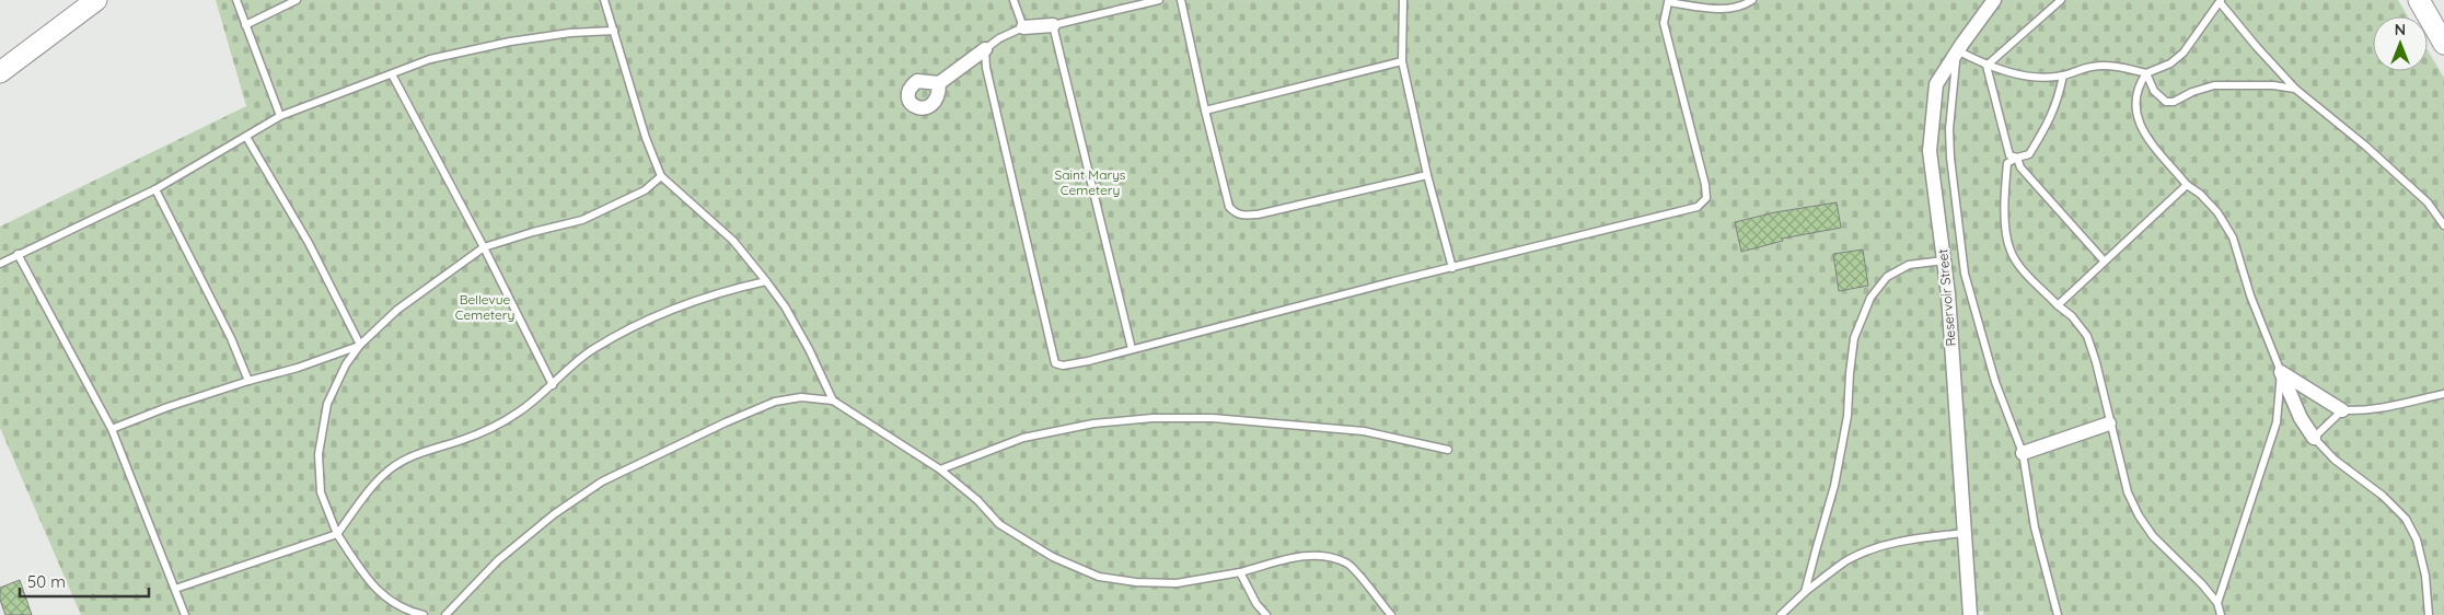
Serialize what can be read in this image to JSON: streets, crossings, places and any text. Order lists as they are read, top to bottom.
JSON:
{
  "streets": {
    "street": ["Reservoir Street"]
  },
  "parks": ["Saint Marys Cemetery", "Bellevue Cemetery"],
  "scale_bar": "50 m",
  "north": "top"
}
